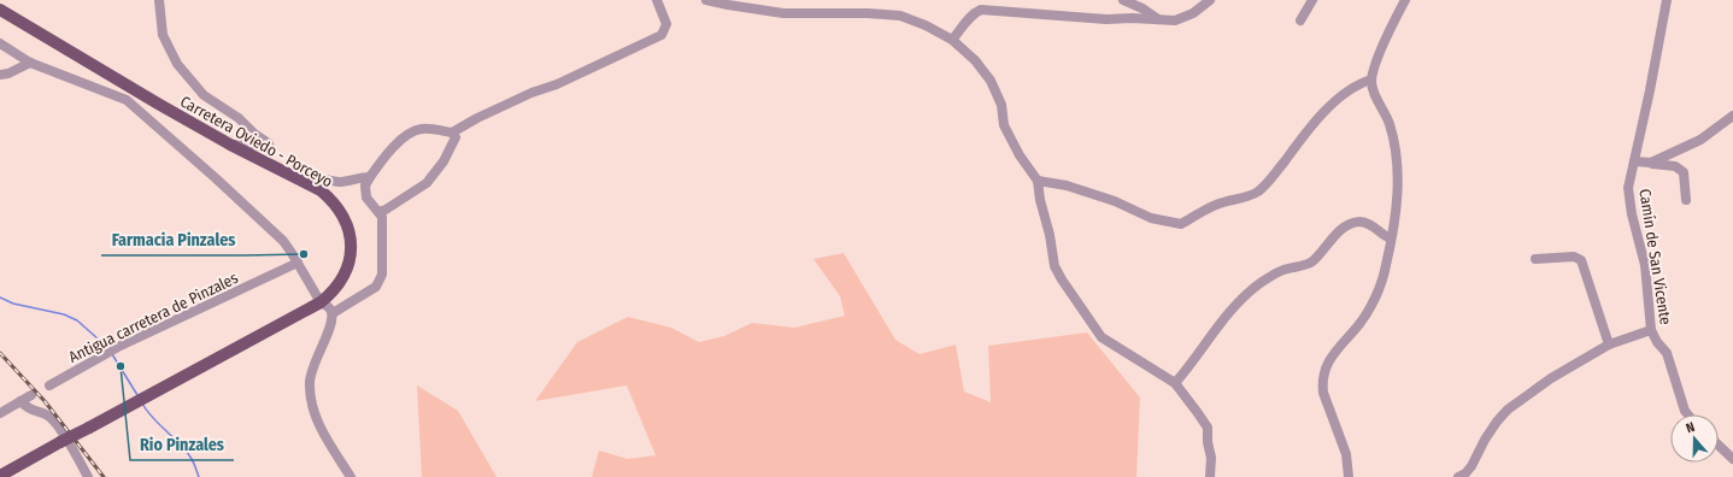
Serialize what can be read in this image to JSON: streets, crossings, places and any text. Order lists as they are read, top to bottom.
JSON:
{
  "streets": {
    "main road": ["Carretera Oviedo - Porceyo"],
    "street": ["Camín de San Vicente", "Antigua carretera de Pinzales"]
  },
  "places": ["Farmacia Pinzales", "Rio Pinzales"],
  "north": "top"
}
